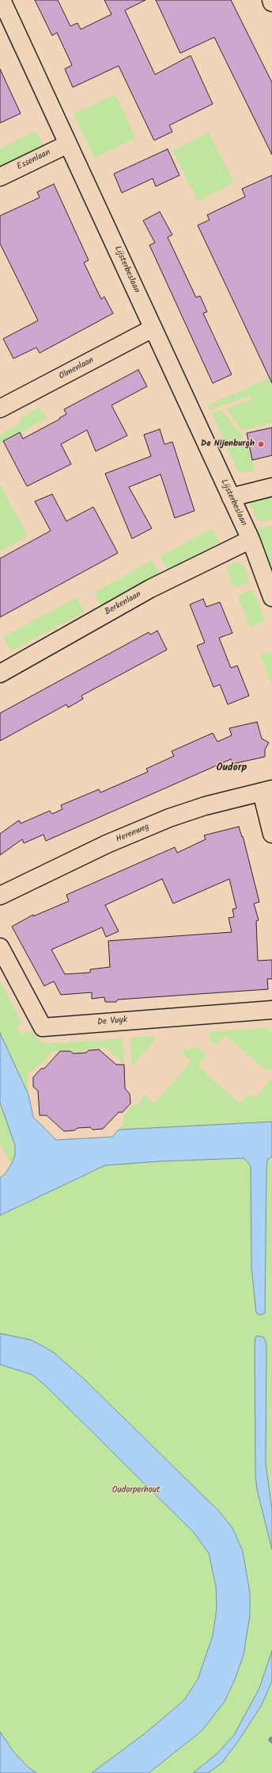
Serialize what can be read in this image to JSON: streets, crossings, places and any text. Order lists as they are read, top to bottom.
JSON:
{
  "streets": {
    "street": [
      "Essenlaan",
      "Lijsterbeslaan",
      "Olmenlaan",
      "Berkenlaan",
      "Herenweg",
      "De Vuyk"
    ]
  },
  "crossings": [
    ["Essenlaan", "Lijsterbeslaan"],
    ["Lijsterbeslaan", "Olmenlaan"],
    ["Lijsterbeslaan", "Berkenlaan"]
  ],
  "districts": ["Oudorp"],
  "parks": ["Oudorperhout"],
  "places": ["De Nijenburgh"]
}
